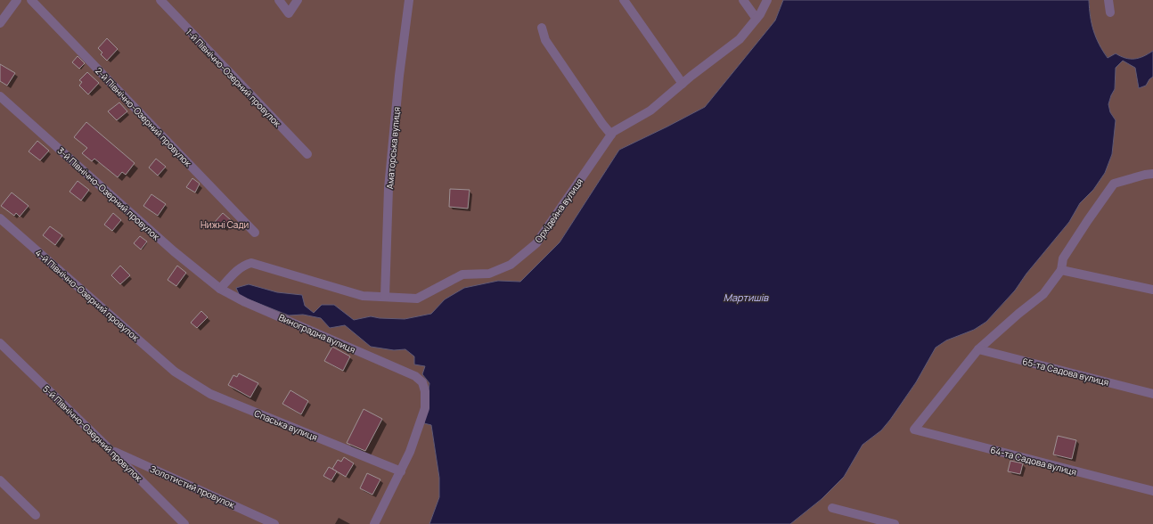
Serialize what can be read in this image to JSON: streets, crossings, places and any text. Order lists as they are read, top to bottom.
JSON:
{
  "streets": {
    "street": [
      "1-й Північно-Озерний провулок",
      "2-й Північно-Озерний провулок",
      "Аматорська вулиця",
      "3-й Північно-Озерний провулок",
      "Орхідейна вулиця",
      "4-й Північно-Озерний провулок",
      "Виноградна вулиця",
      "65-та Садова вулиця",
      "Спаська вулиця",
      "5-й Північно-Озерний провулок",
      "64-та Садова вулиця",
      "Золотистий провулок"
    ]
  },
  "crossings": [
    ["Аматорська вулиця", "Орхідейна вулиця"],
    ["3-й Північно-Озерний провулок", "Орхідейна вулиця"],
    ["3-й Північно-Озерний провулок", "Виноградна вулиця"],
    ["Орхідейна вулиця", "Виноградна вулиця"],
    ["4-й Північно-Озерний провулок", "Спаська вулиця"],
    ["Виноградна вулиця", "Спаська вулиця"],
    ["65-та Садова вулиця", "64-та Садова вулиця"],
    ["5-й Північно-Озерний провулок", "Золотистий провулок"]
  ],
  "water": ["Мартишів"],
  "parks": ["Нижні Сади"]
}
